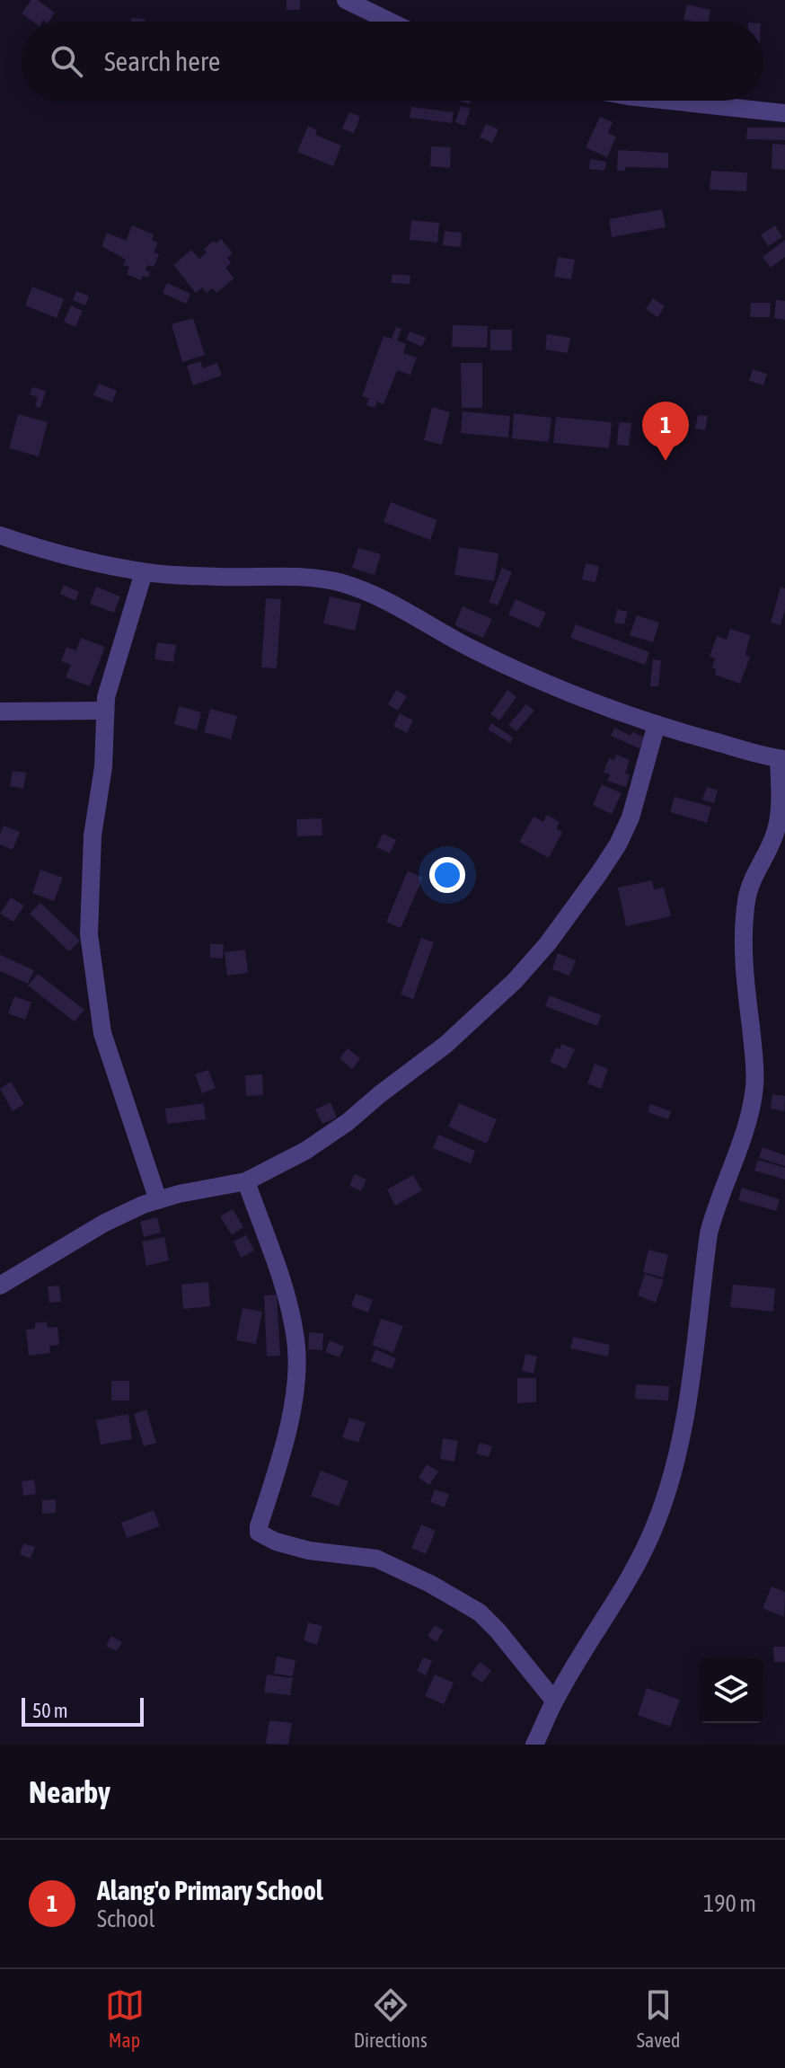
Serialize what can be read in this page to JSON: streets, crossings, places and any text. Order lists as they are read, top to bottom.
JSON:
{
  "scale_bar": "50 m",
  "page": {
    "search": "Search here",
    "pins": "1",
    "scale": "50 m",
    "heading": "Nearby",
    "list": [
      {
        "mark": "1",
        "name": "Alang'o Primary School",
        "note": "School",
        "value": "190 m"
      }
    ],
    "nav": ["Map", "Directions", "Saved"]
  }
}
